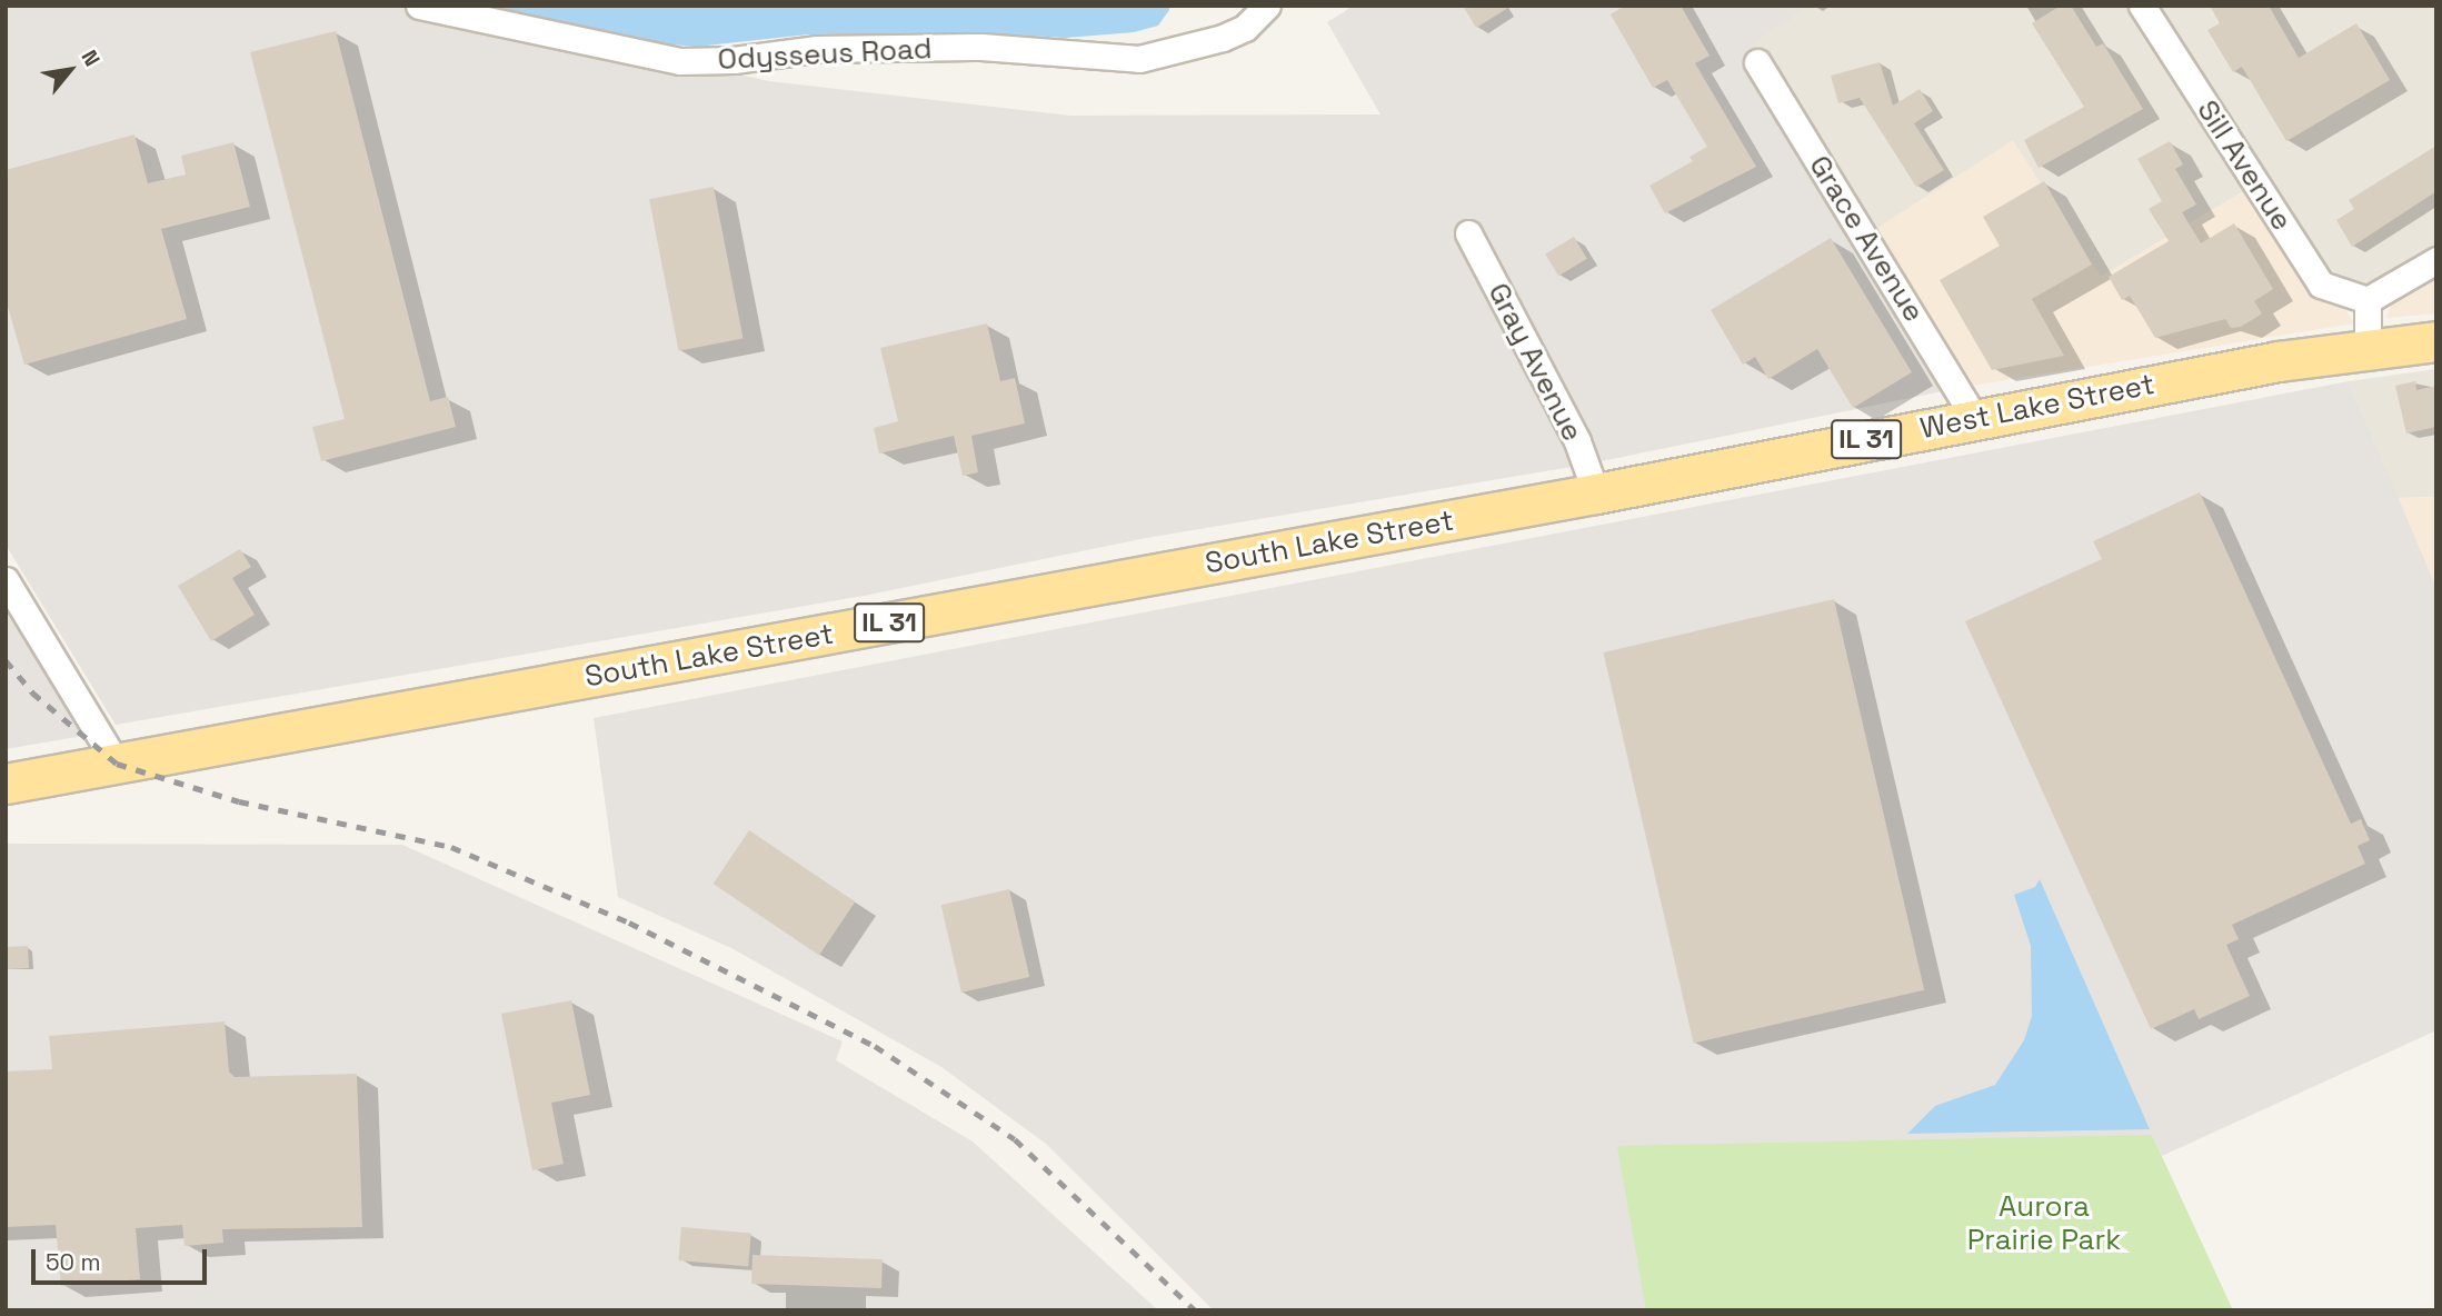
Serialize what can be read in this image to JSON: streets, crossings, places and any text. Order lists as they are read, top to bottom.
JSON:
{
  "streets": {
    "main road": ["West Lake Street", "IL 31", "South Lake Street"],
    "street": [
      "Odysseus Road",
      "Sill Avenue",
      "Grace Avenue",
      "Gray Avenue"
    ]
  },
  "crossings": [
    ["Grace Avenue", "West Lake Street"],
    ["Gray Avenue", "West Lake Street"],
    ["Gray Avenue", "South Lake Street"],
    ["West Lake Street", "South Lake Street"]
  ],
  "parks": ["Aurora Prairie Park"],
  "scale_bar": "50 m",
  "north": "top right"
}
